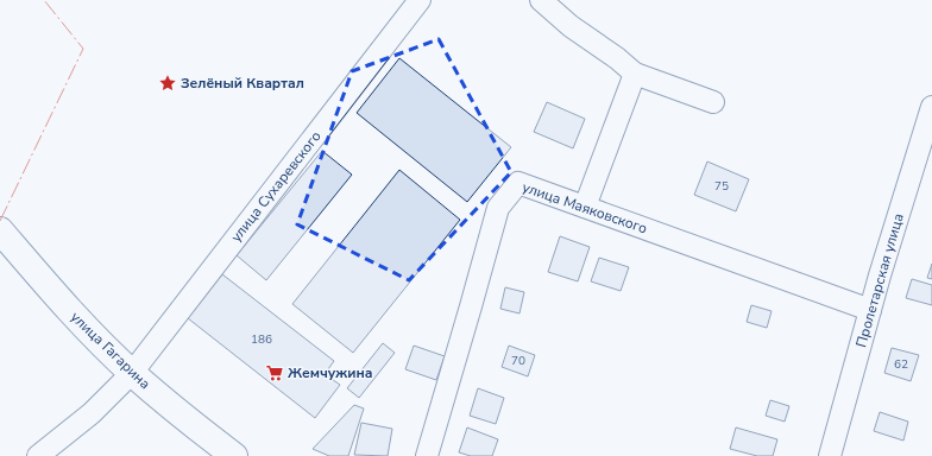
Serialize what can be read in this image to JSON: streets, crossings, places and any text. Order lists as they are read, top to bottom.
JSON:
{
  "streets": {
    "main road": ["улица Гагарина"],
    "street": ["улица Сухаревского", "улица Маяковского", "Пролетарская улица"]
  },
  "crossings": [
    ["улица Сухаревского", "улица Гагарина"],
    ["улица Маяковского", "Пролетарская улица"]
  ],
  "places": {
    "place": ["Зелёный Квартал"],
    "supermarket": ["Жемчужина"]
  },
  "house_numbers": [
    "75",
    "186",
    "70",
    "62"
  ]
}
